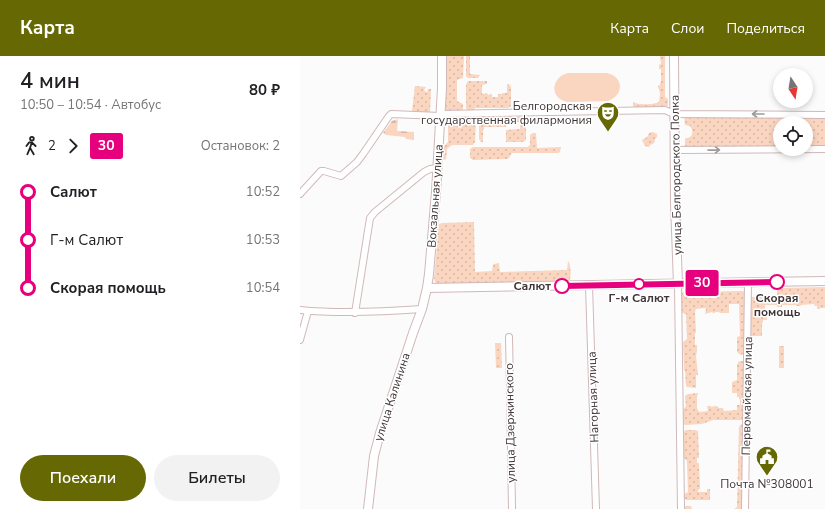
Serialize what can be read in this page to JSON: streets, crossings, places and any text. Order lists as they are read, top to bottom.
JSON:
{
  "streets": {
    "main road": ["улица Белгородского Полка", "Вокзальная улица", "улица Калинина"],
    "street": ["Первомайская улица", "Нагорная улица", "улица Дзержинского"]
  },
  "crossings": [
    ["Вокзальная улица", "улица Калинина"]
  ],
  "places": {
    "theatre": ["Белгородская государственная филармония"],
    "other": ["Скорая помощь", "Г-м Салют", "Салют"],
    "public building": ["Почта №308001"]
  },
  "lines": ["bus line 30"],
  "north": "bottom",
  "page": {
    "header": "Карта",
    "nav": ["Карта", "Слои", "Поделиться"],
    "heading": ["4 мин", "10:50 – 10:54 · Автобус", "80 ₽"],
    "on_map": "30",
    "legs": ["2", "30", "Остановок: 2"],
    "list": [
      {
        "name": "Салют",
        "value": "10:52"
      },
      {
        "name": "Г-м Салют",
        "value": "10:53"
      },
      {
        "name": "Скорая помощь",
        "value": "10:54"
      }
    ],
    "buttons": ["Поехали", "Билеты"]
  }
}
